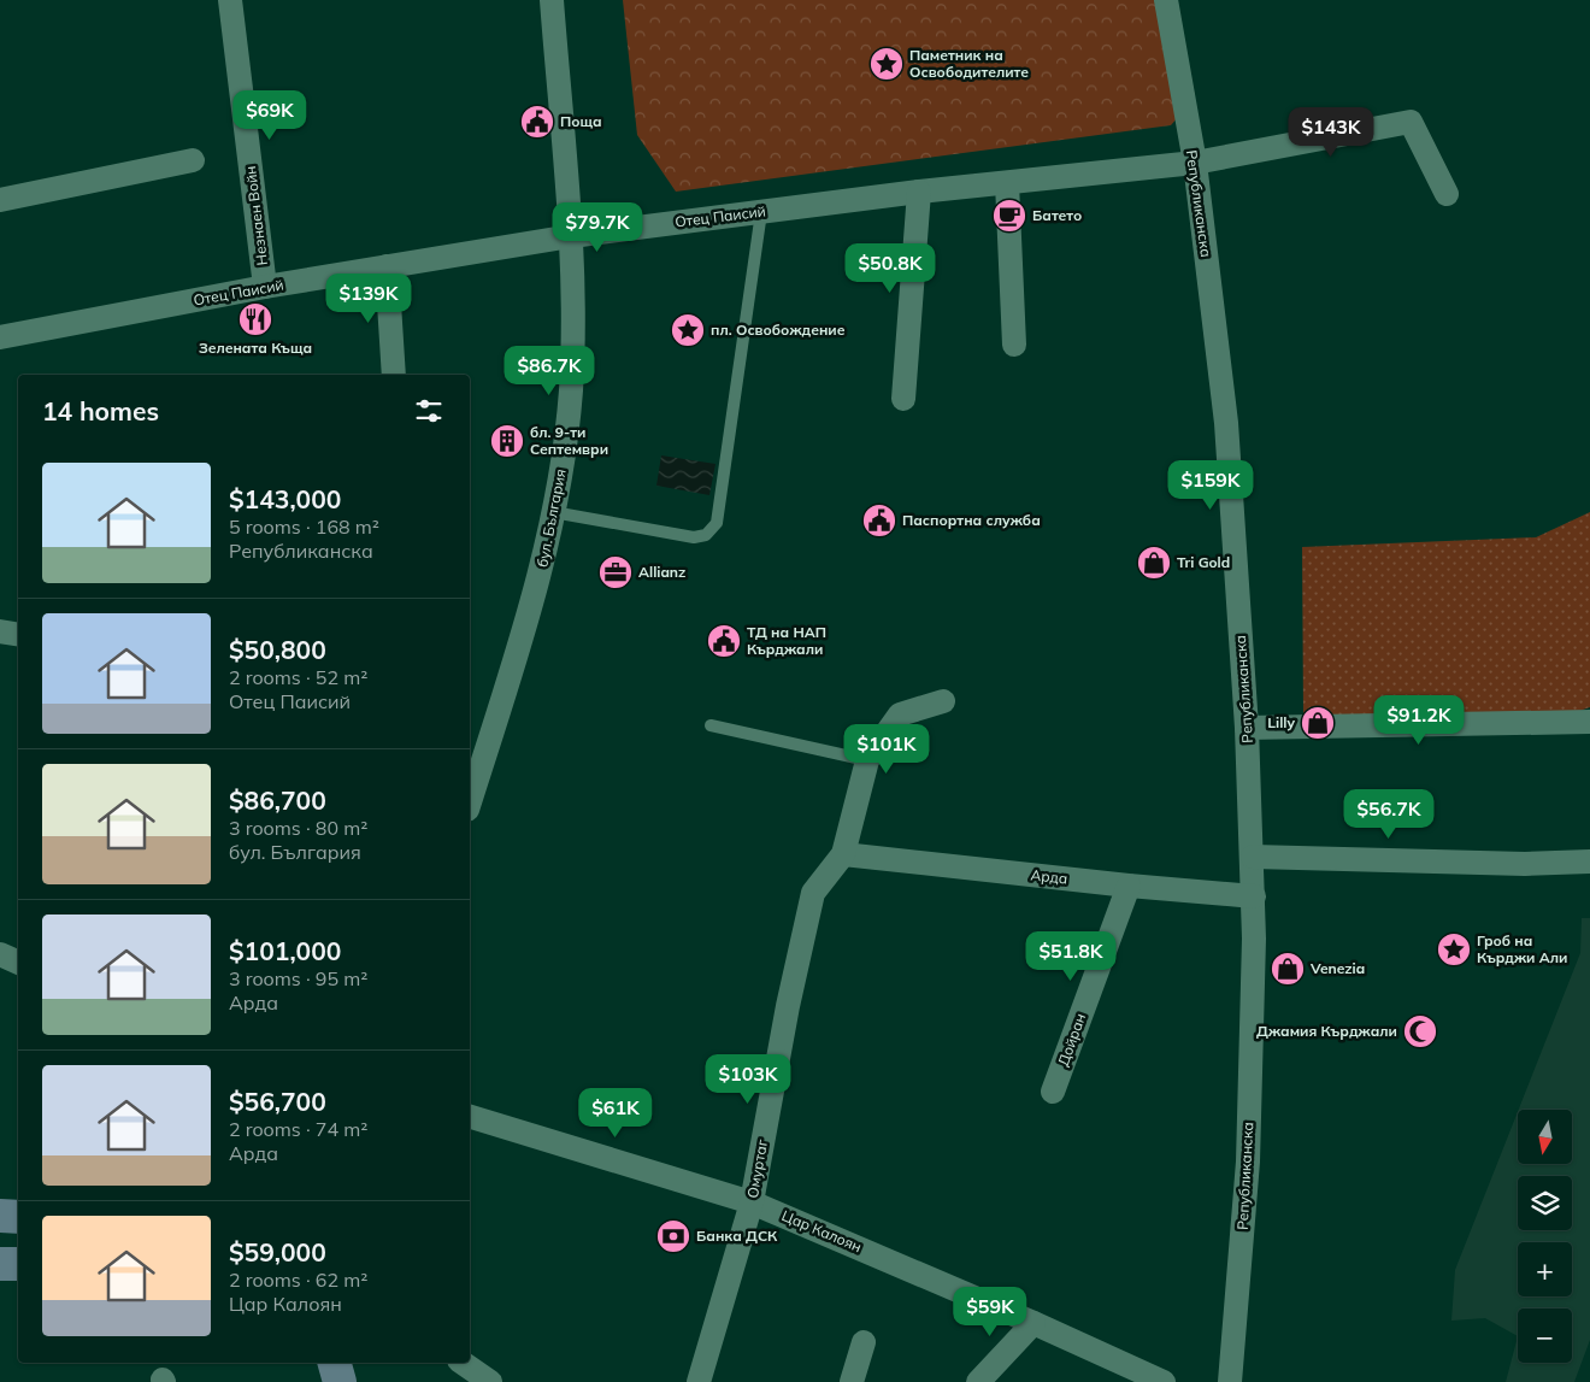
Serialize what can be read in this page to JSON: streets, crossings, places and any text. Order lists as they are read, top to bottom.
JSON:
{
  "streets": {
    "street": [
      "Републиканска",
      "Незнаен Войн",
      "Отец Паисий",
      "бул. България",
      "Арда",
      "Дойран",
      "Омуртаг",
      "Цар Калоян"
    ]
  },
  "crossings": [
    ["Републиканска", "Отец Паисий"],
    ["Републиканска", "Арда"],
    ["Незнаен Войн", "Отец Паисий"],
    ["Отец Паисий", "бул. България"],
    ["Арда", "Дойран"],
    ["Арда", "Омуртаг"],
    ["Омуртаг", "Цар Калоян"]
  ],
  "places": {
    "place": ["Паметник на Освободителите", "пл. Освобождение", "Гроб на Кърджи Али"],
    "public building": ["Поща", "Паспортна служба", "ТД на НАП Кърджали"],
    "cafe": ["Батето"],
    "restaurant": ["Зелената Къща"],
    "building": ["бл. 9-ти Септември"],
    "shop": ["Tri Gold", "Lilly", "Venezia"],
    "office": ["Allianz"],
    "mosque": ["Джамия Кърджали"],
    "bank": ["Банка ДСК"]
  },
  "north": "bottom",
  "page": {
    "price": [
      "$69K",
      "$143K",
      "$79.7K",
      "$50.8K",
      "$139K",
      "$86.7K",
      "$159K",
      "$91.2K",
      "$101K",
      "$56.7K",
      "$51.8K",
      "$103K",
      "$61K",
      "$59K"
    ],
    "heading": "14 homes",
    "list": [
      {
        "name": "$143,000",
        "note": "5 rooms · 168 m² · Републиканска"
      },
      {
        "name": "$50,800",
        "note": "2 rooms · 52 m² · Отец Паисий"
      },
      {
        "name": "$86,700",
        "note": "3 rooms · 80 m² · бул. България"
      },
      {
        "name": "$101,000",
        "note": "3 rooms · 95 m² · Арда"
      },
      {
        "name": "$56,700",
        "note": "2 rooms · 74 m² · Арда"
      },
      {
        "name": "$59,000",
        "note": "2 rooms · 62 m² · Цар Калоян"
      }
    ],
    "map_buttons": ["+", "−"]
  }
}
